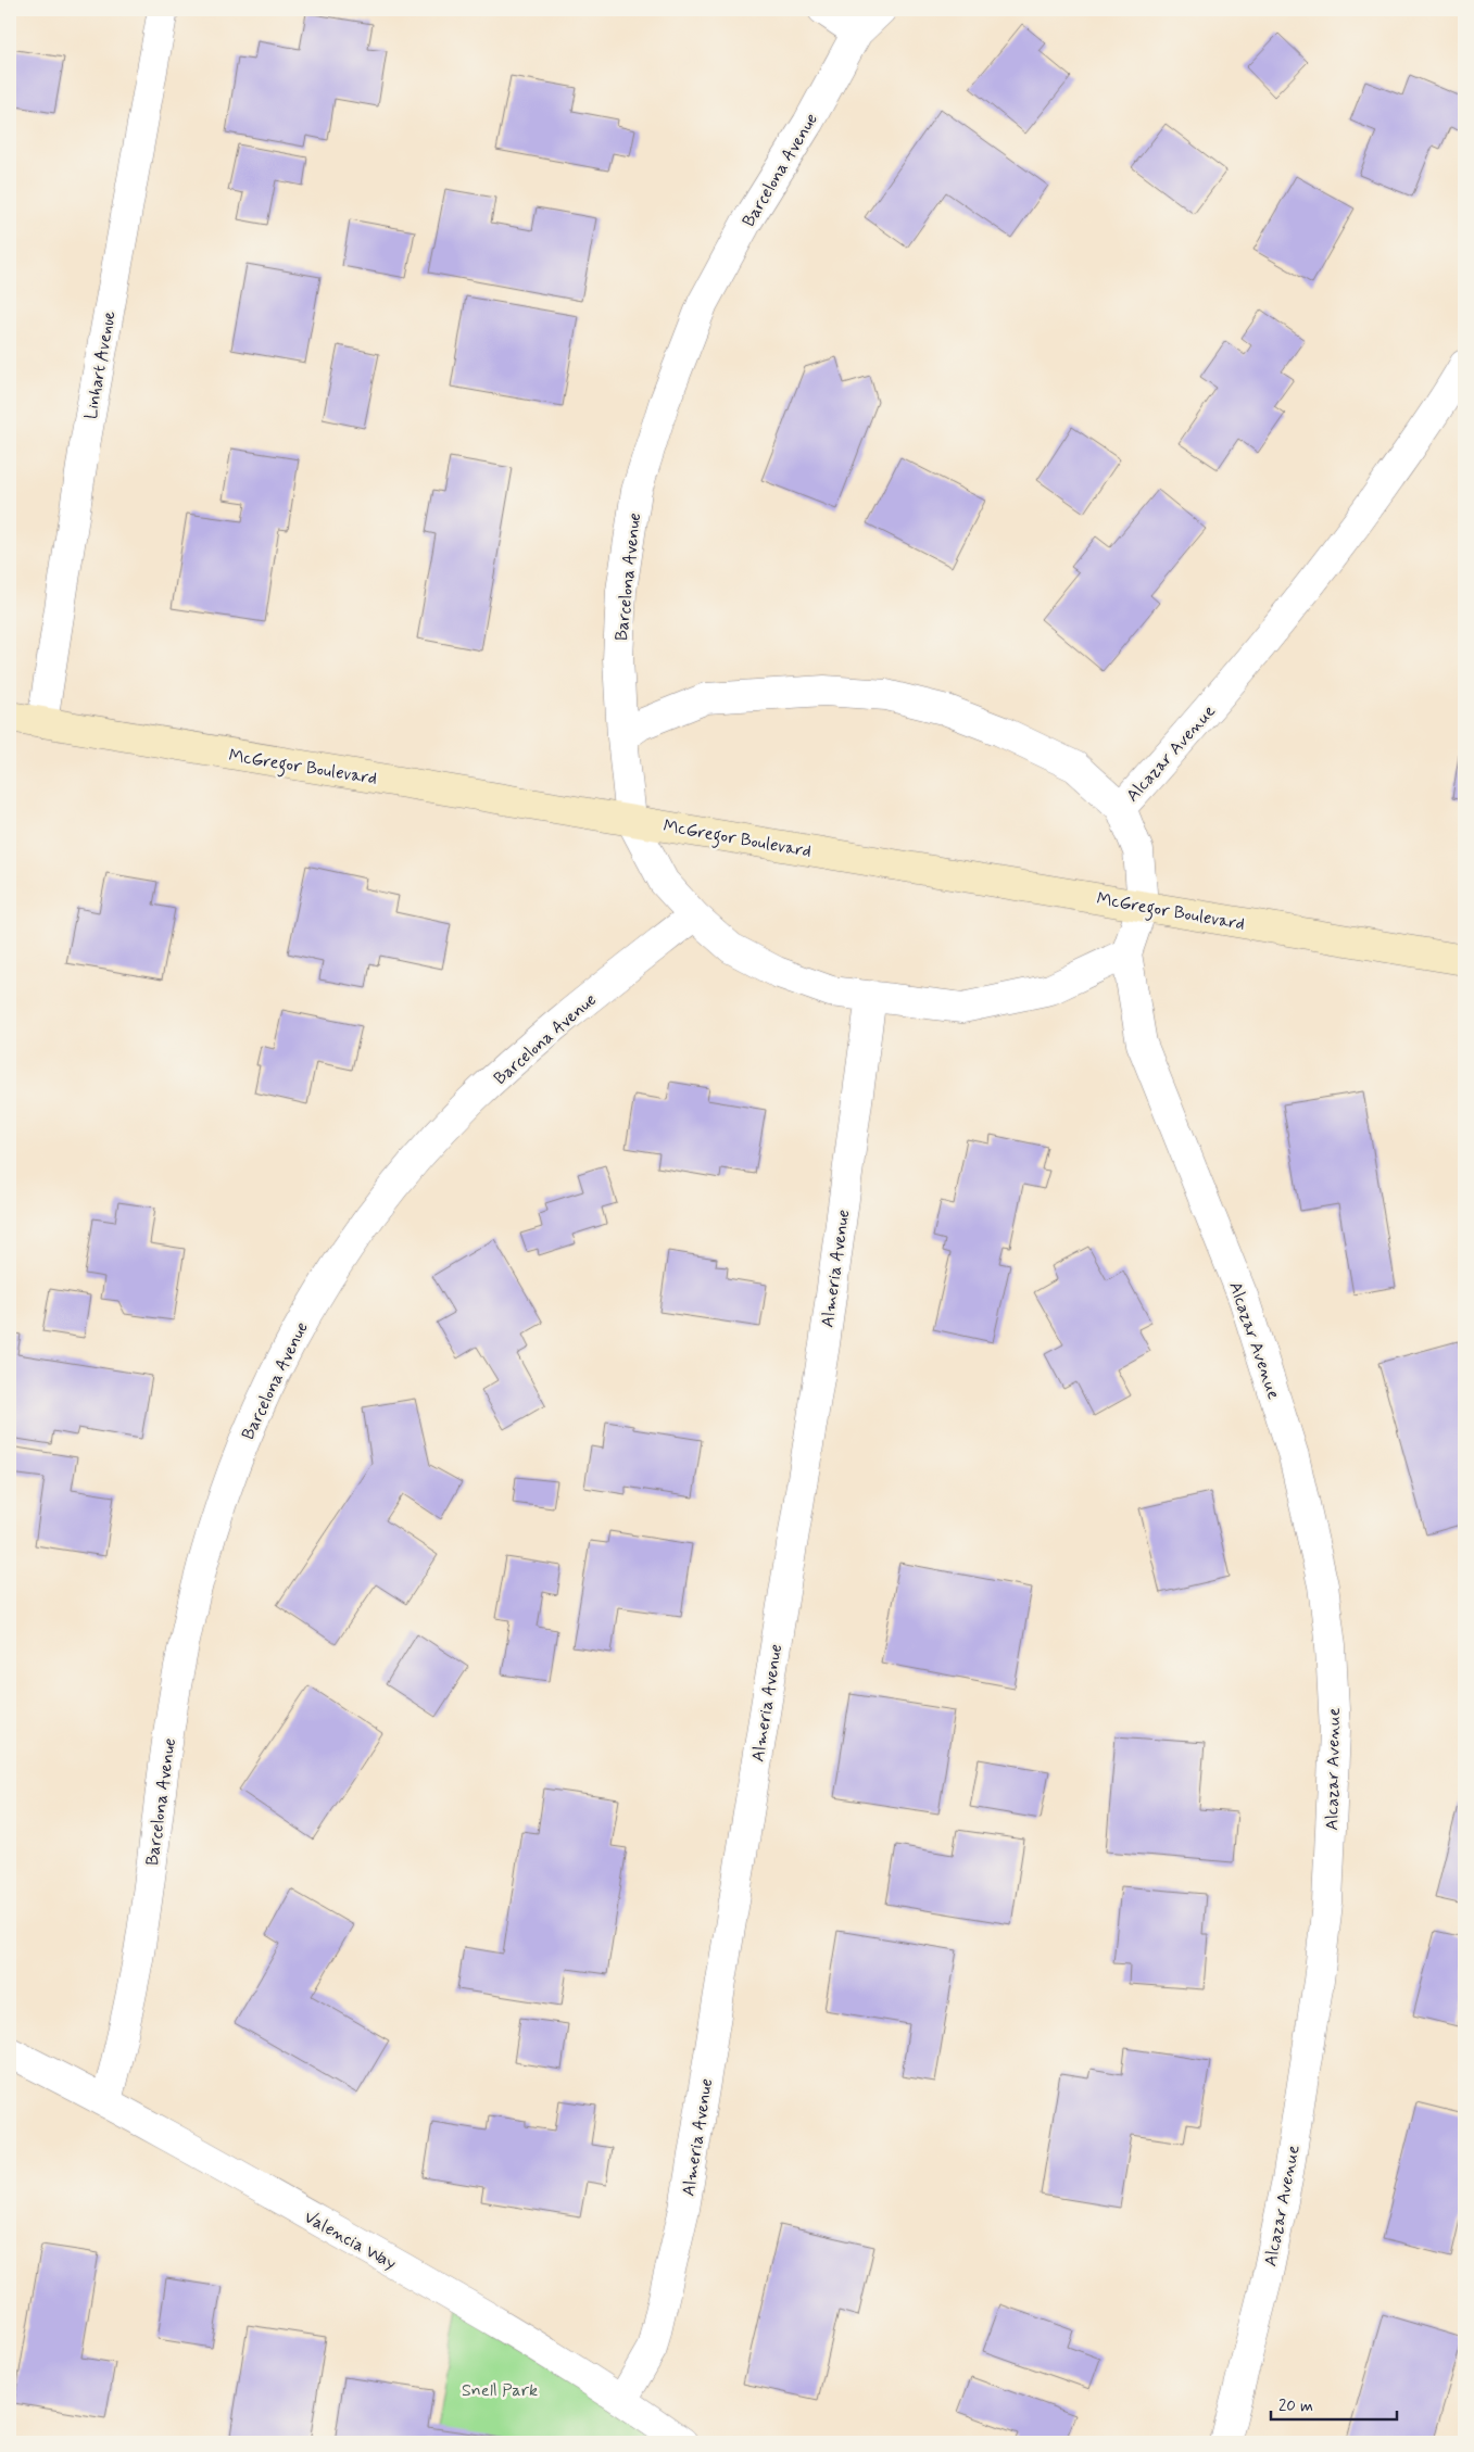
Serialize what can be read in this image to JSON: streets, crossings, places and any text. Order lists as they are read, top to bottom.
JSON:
{
  "streets": {
    "main road": ["McGregor Boulevard"],
    "street": [
      "Barcelona Avenue",
      "Linhart Avenue",
      "Alcazar Avenue",
      "Almeria Avenue",
      "Valencia Way"
    ]
  },
  "crossings": [
    ["Barcelona Avenue", "McGregor Boulevard"],
    ["Barcelona Avenue", "Valencia Way"],
    ["Linhart Avenue", "McGregor Boulevard"],
    ["Alcazar Avenue", "McGregor Boulevard"],
    ["Almeria Avenue", "Valencia Way"]
  ],
  "parks": ["Snell Park"],
  "scale_bar": "20 m"
}
